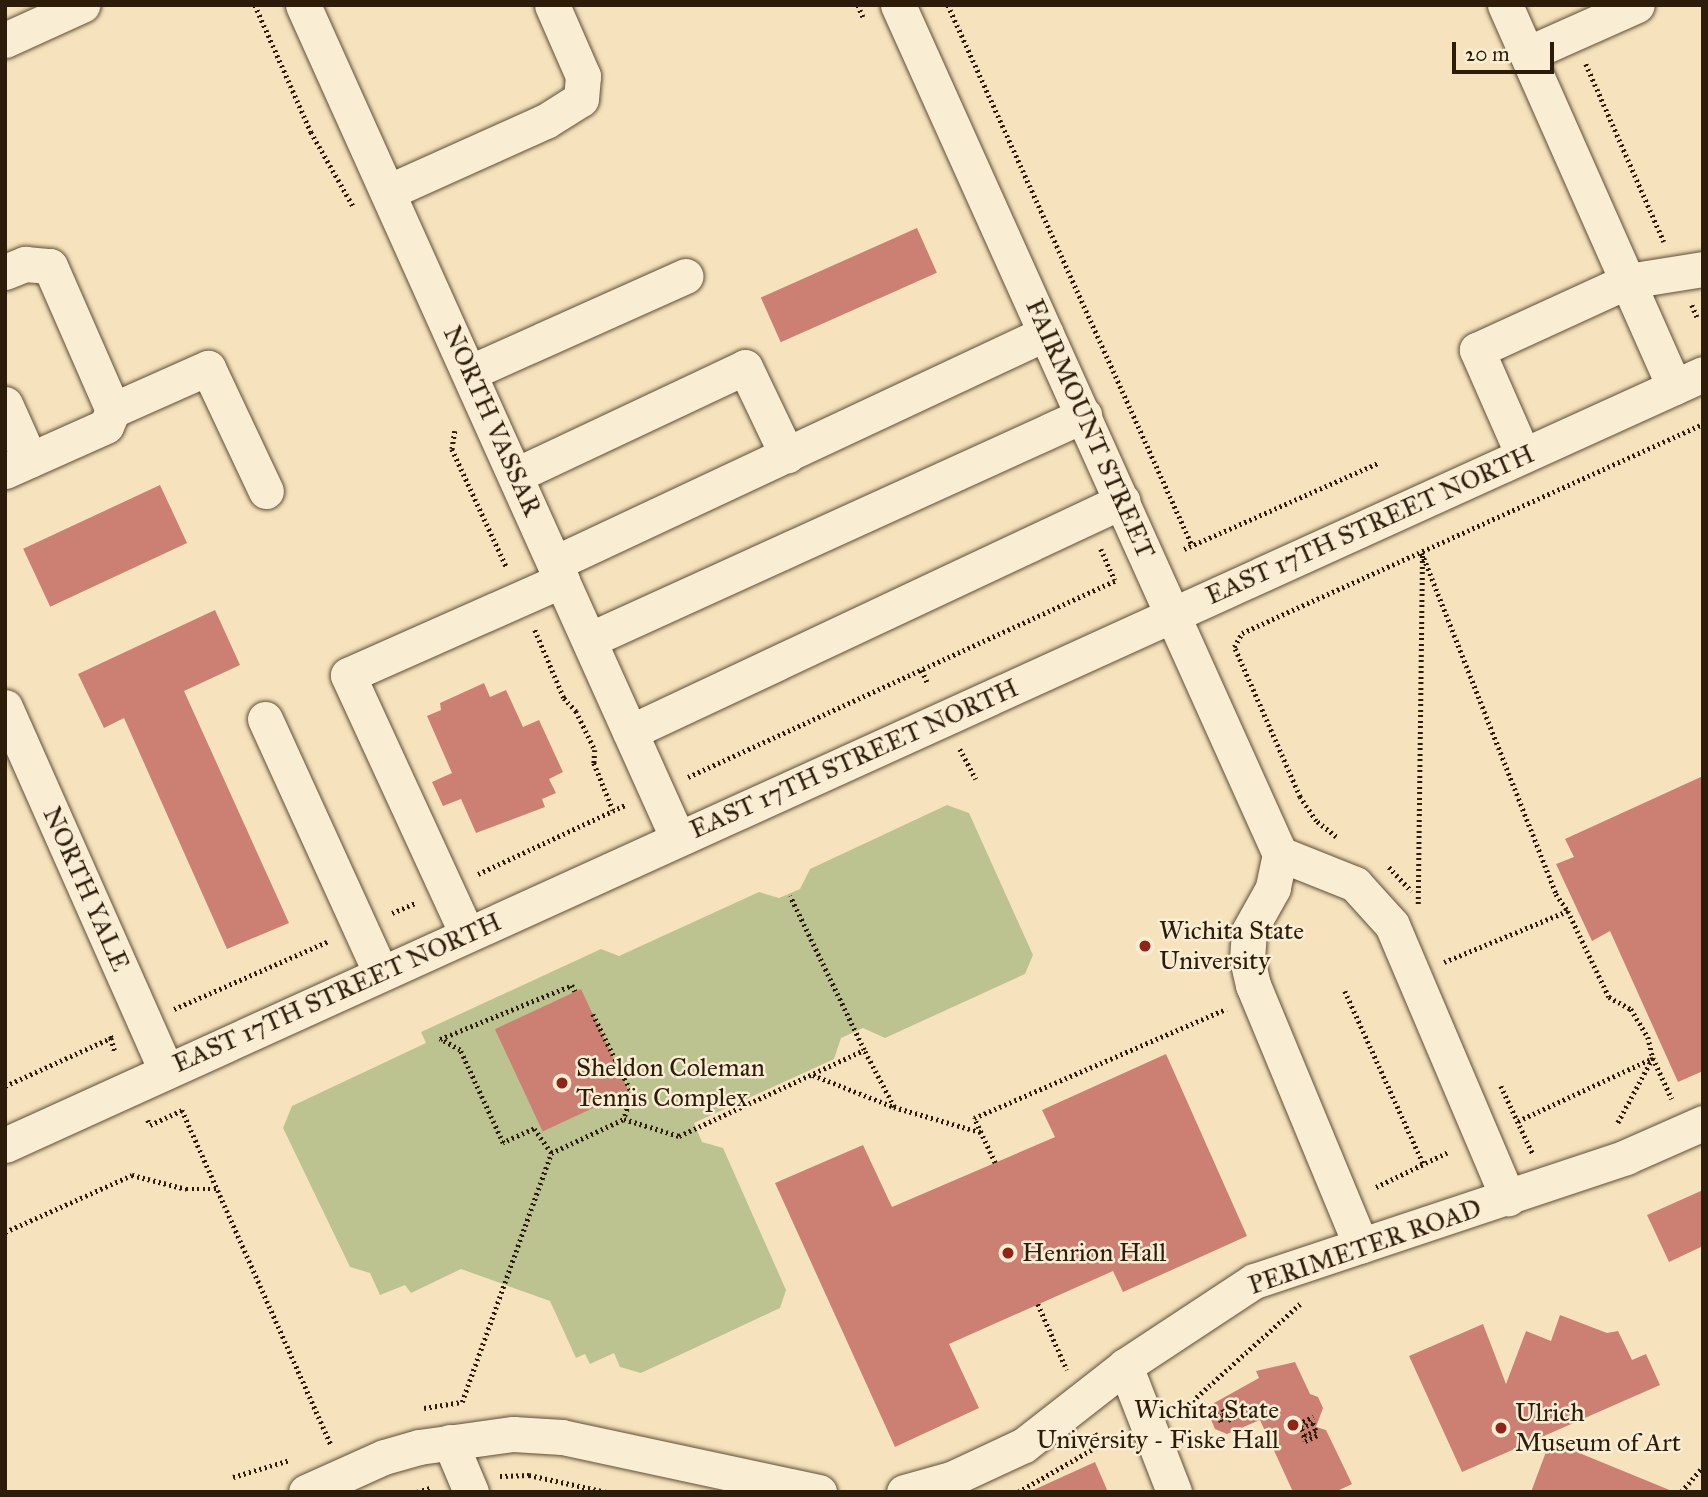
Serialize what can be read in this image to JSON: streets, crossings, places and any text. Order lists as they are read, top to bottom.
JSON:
{
  "streets": {
    "street": [
      "NORTH VASSAR",
      "FAIRMOUNT STREET",
      "EAST 17TH STREET NORTH",
      "NORTH YALE",
      "PERIMETER ROAD"
    ]
  },
  "crossings": [
    ["NORTH VASSAR", "EAST 17TH STREET NORTH"],
    ["FAIRMOUNT STREET", "EAST 17TH STREET NORTH"],
    ["EAST 17TH STREET NORTH", "NORTH YALE"]
  ],
  "places": [
    "Wichita State University",
    "Sheldon Coleman Tennis Complex",
    "Henrion Hall",
    "Wichita State University - Fiske Hall",
    "Ulrich Museum of Art"
  ],
  "scale_bar": "20 m"
}
